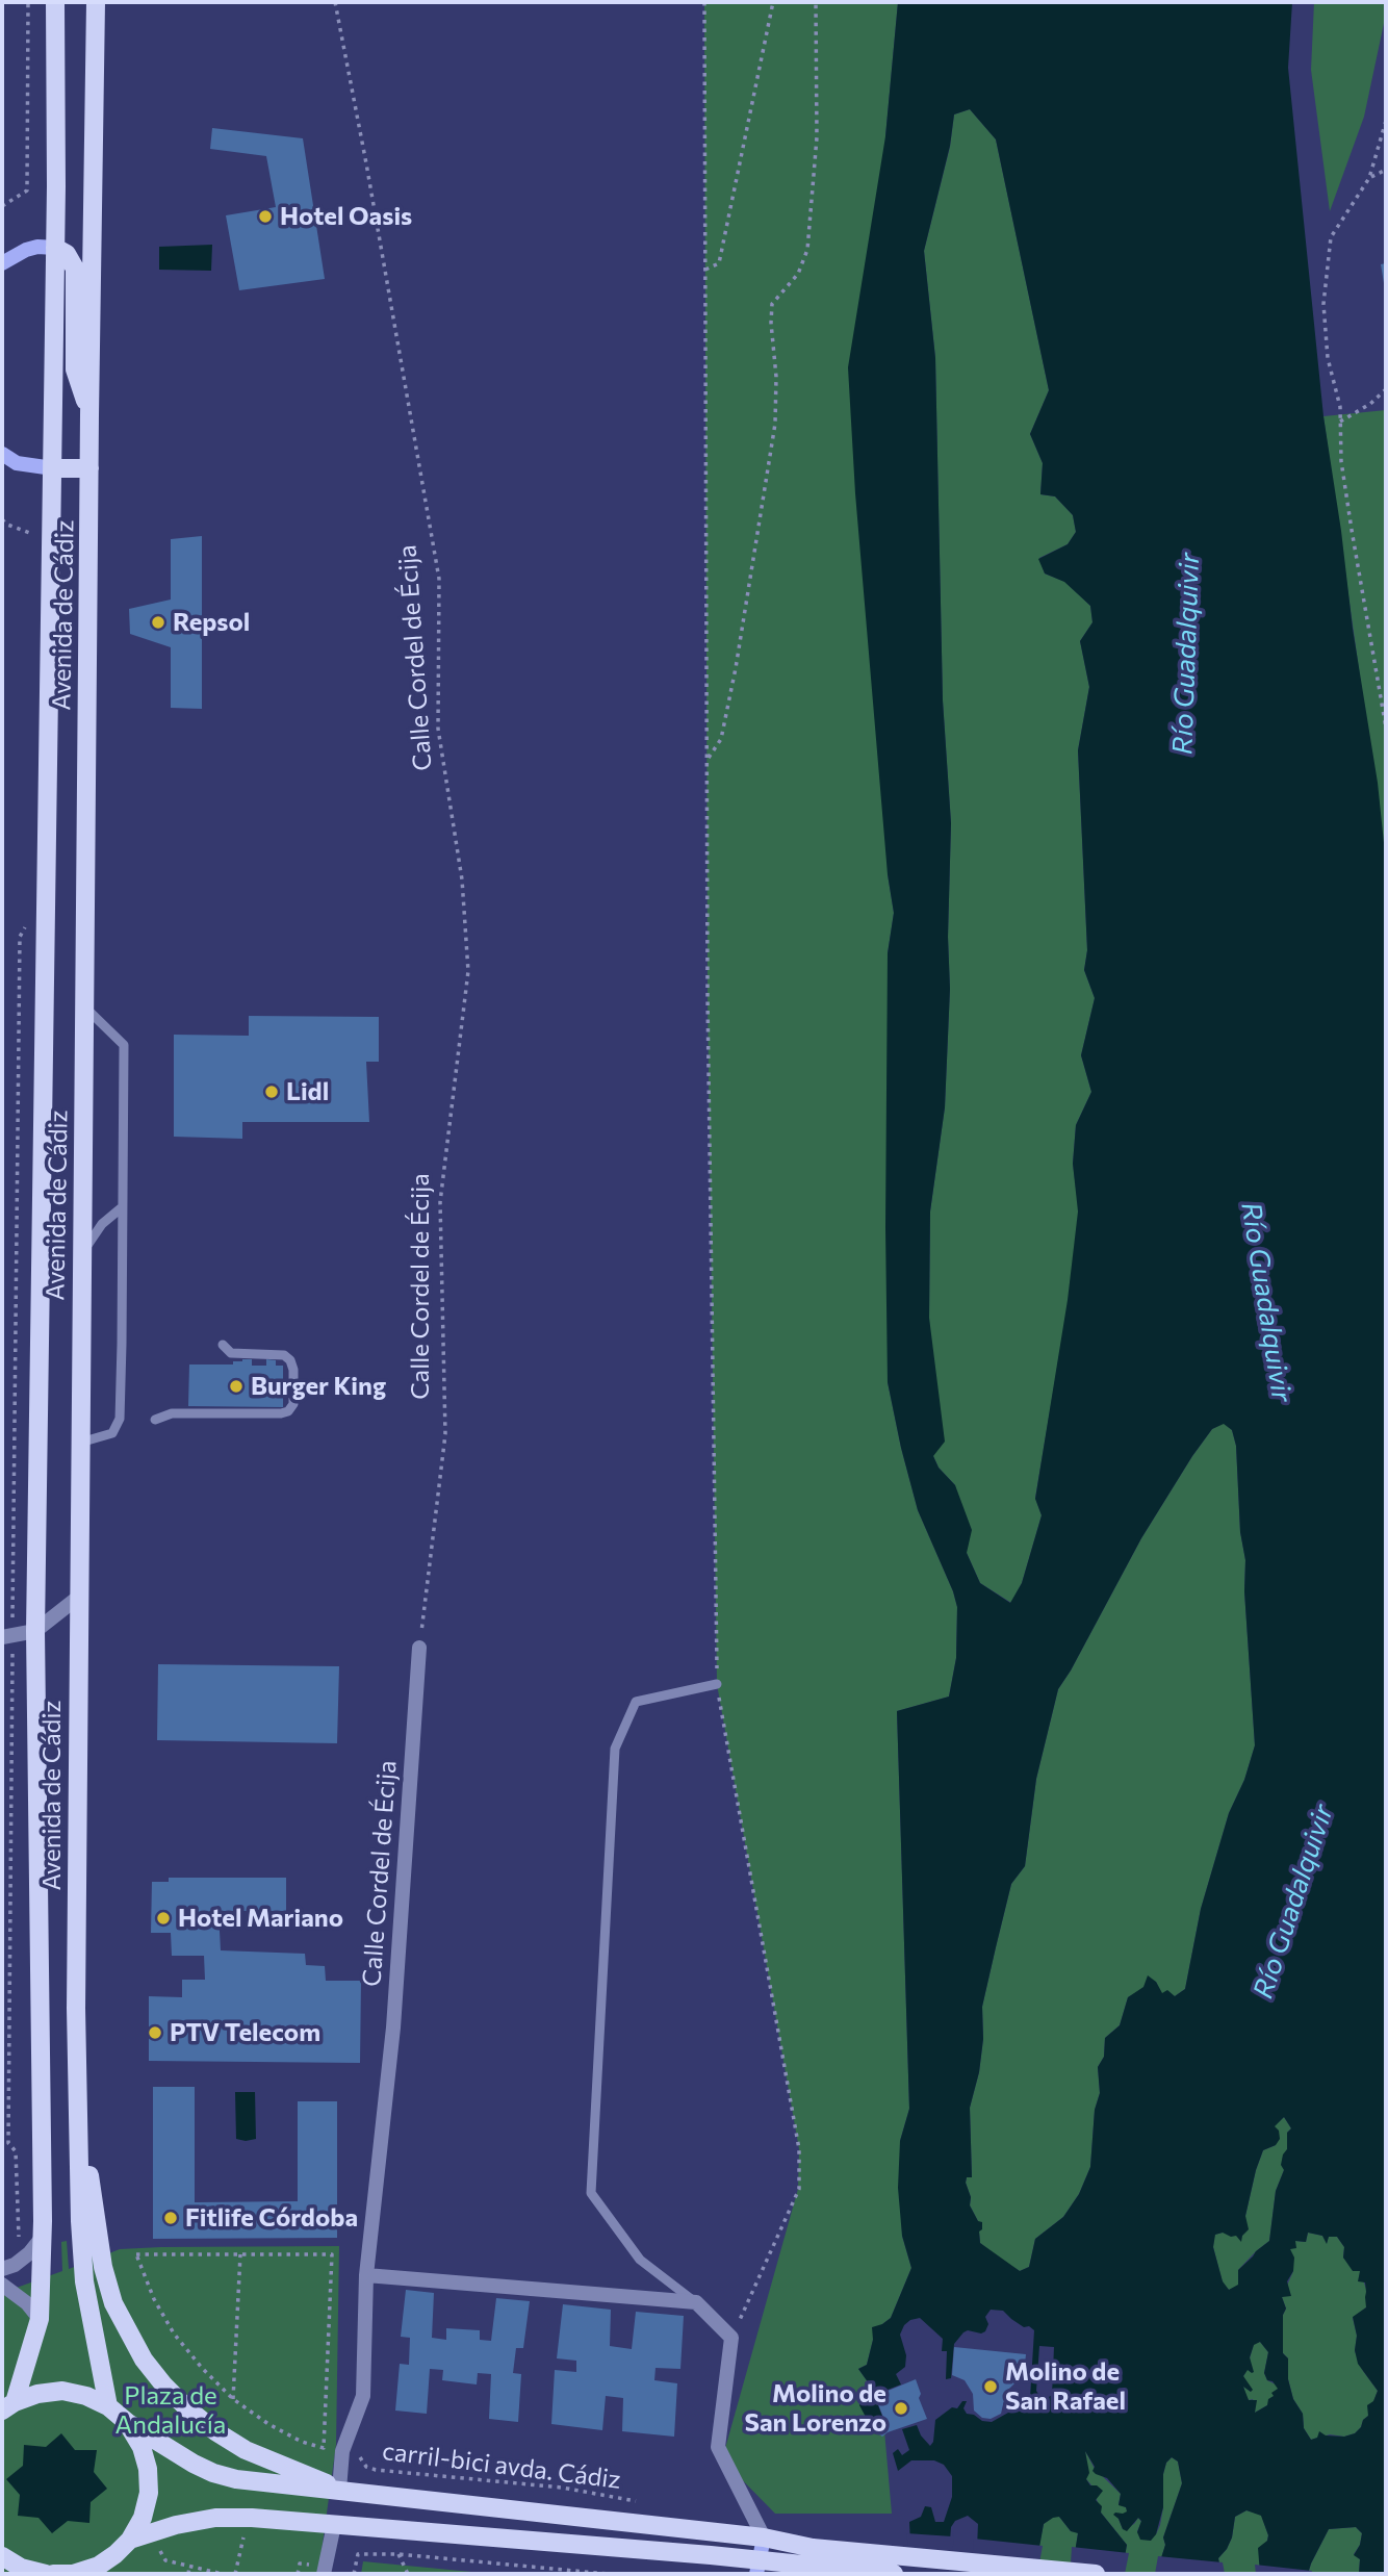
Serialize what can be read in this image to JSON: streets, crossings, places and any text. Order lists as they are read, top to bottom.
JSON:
{
  "streets": {
    "main road": ["Avenida de Cádiz"],
    "street": ["Calle Cordel de Écija"],
    "path": ["carril-bici avda. Cádiz"]
  },
  "crossings": [
    ["Calle Cordel de Écija", "carril-bici avda. Cádiz"]
  ],
  "water": ["Río Guadalquivir"],
  "parks": ["Plaza de Andalucía"],
  "places": [
    "Hotel Oasis",
    "Repsol",
    "Lidl",
    "Burger King",
    "Hotel Mariano",
    "PTV Telecom",
    "Fitlife Córdoba",
    "Molino de San Rafael",
    "Molino de San Lorenzo"
  ]
}
